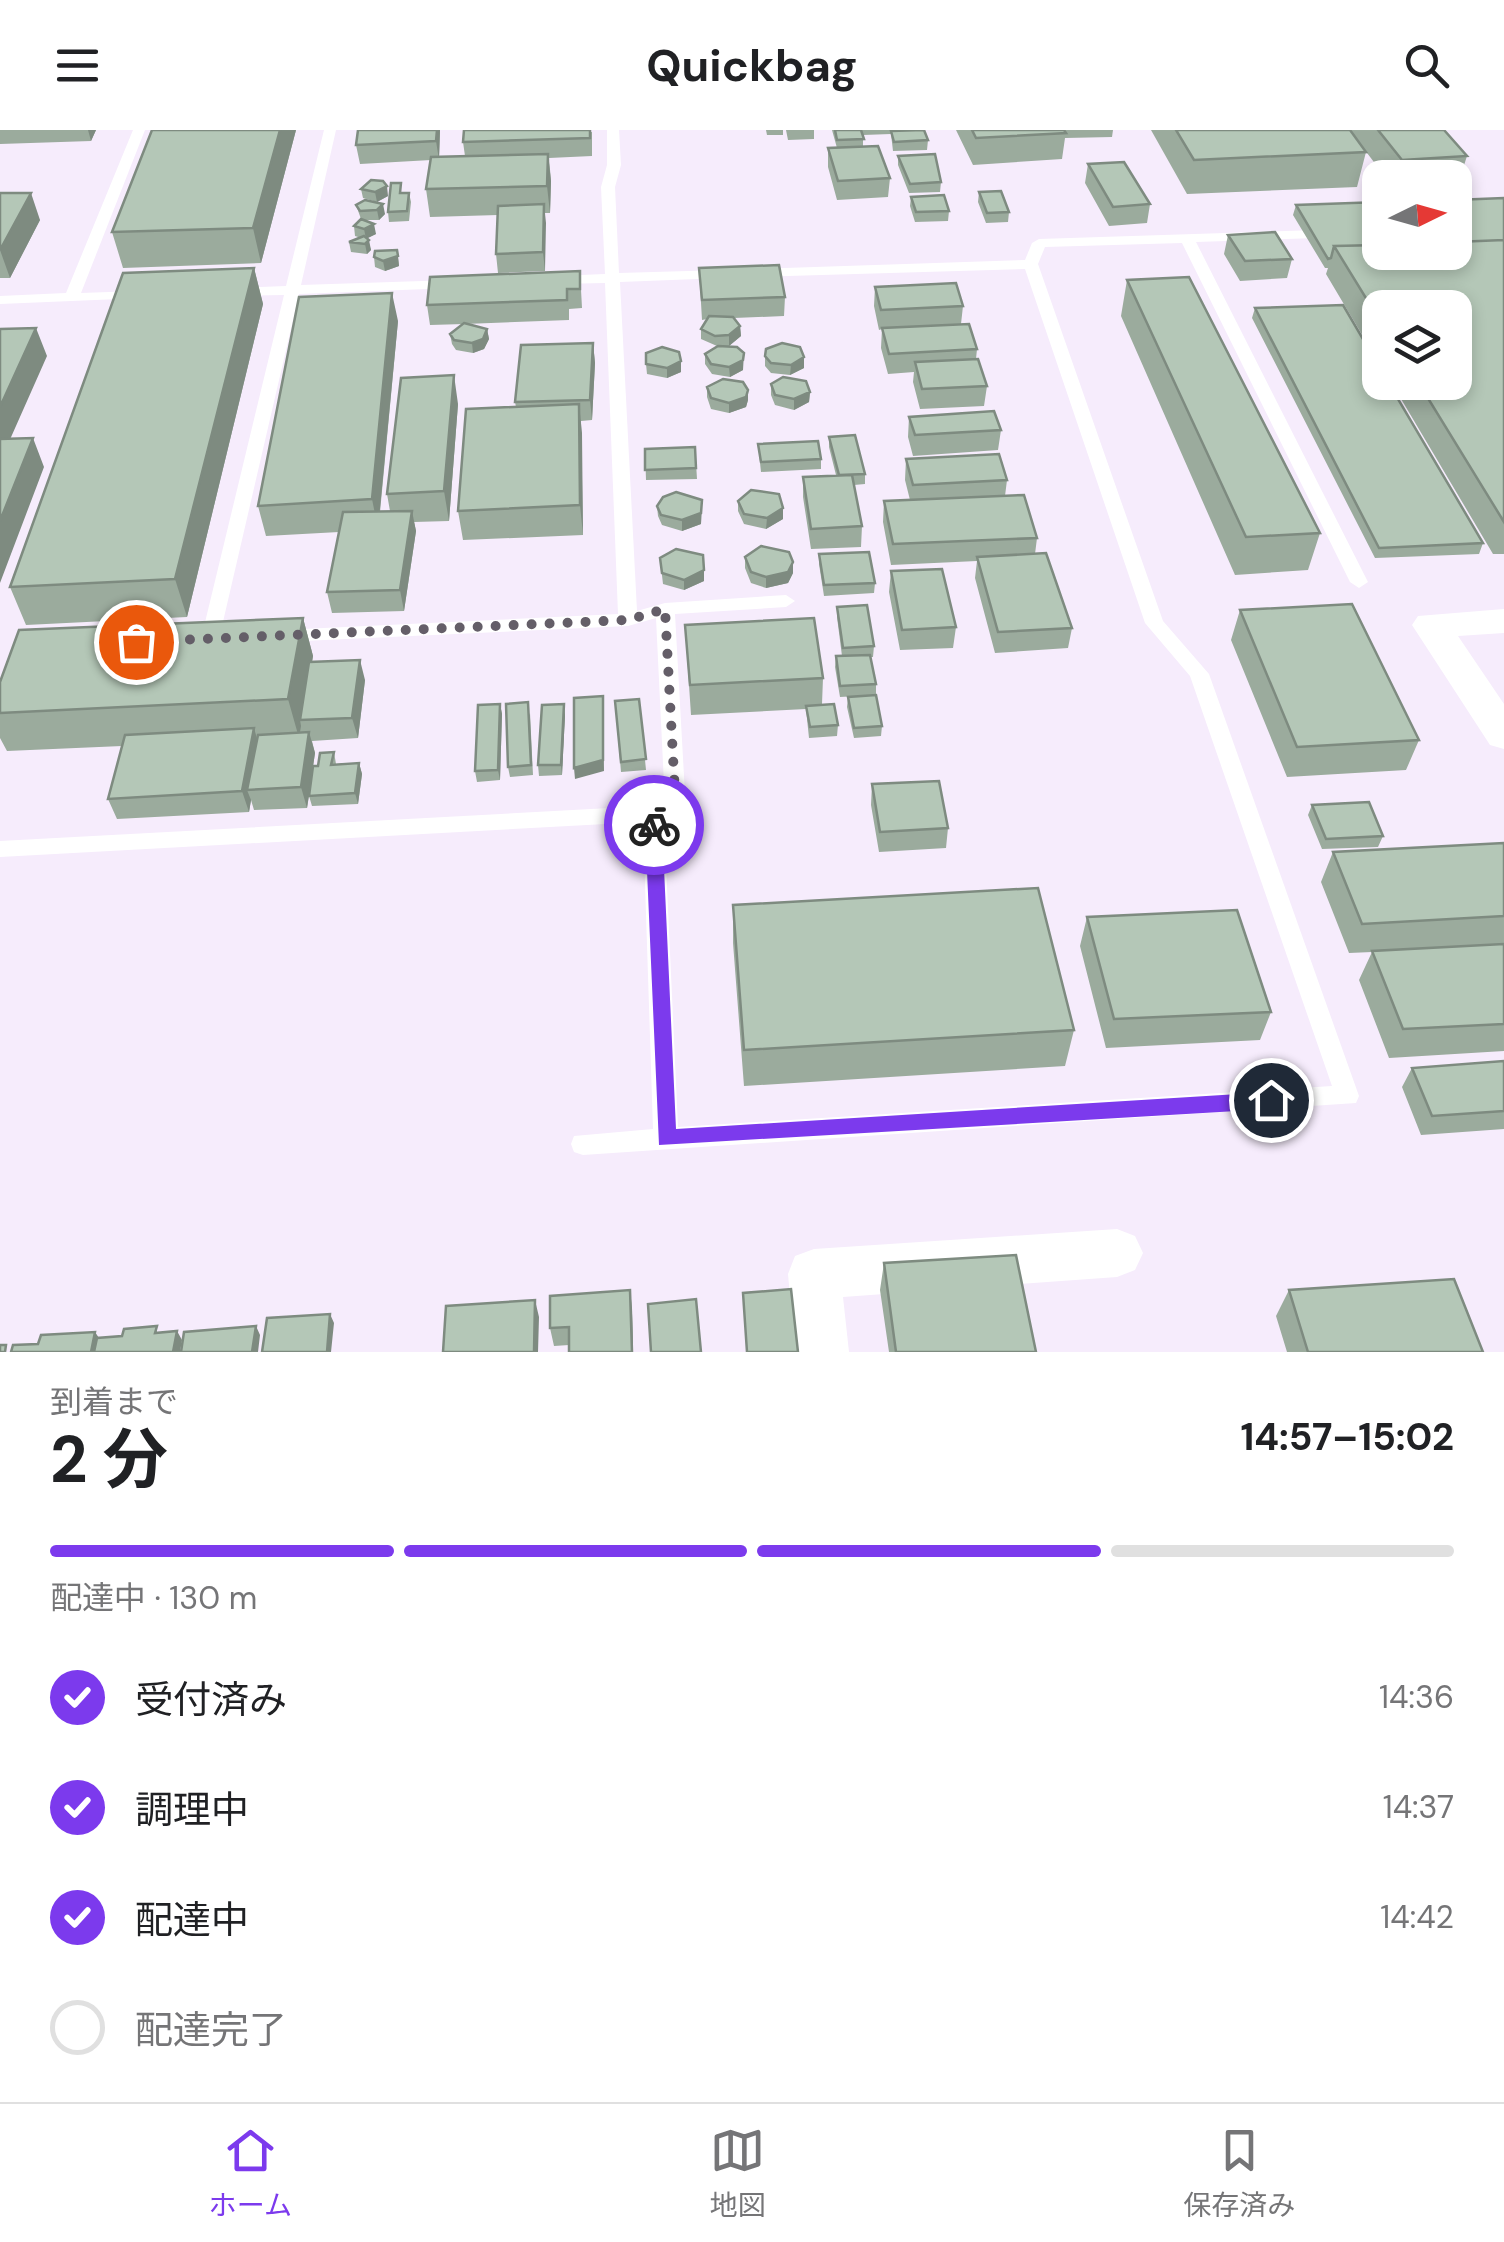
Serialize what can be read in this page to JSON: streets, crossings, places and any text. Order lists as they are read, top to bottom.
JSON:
{
  "north": "right",
  "page": {
    "header": "Quickbag",
    "heading": ["2 分", "到着まで", "14:57–15:02"],
    "bar": "配達中 · 130 m",
    "list": [
      ["受付済み", "14:36"],
      ["調理中", "14:37"],
      ["配達中", "14:42"],
      "配達完了"
    ],
    "tabs": ["ホーム", "地図", "保存済み"]
  }
}
